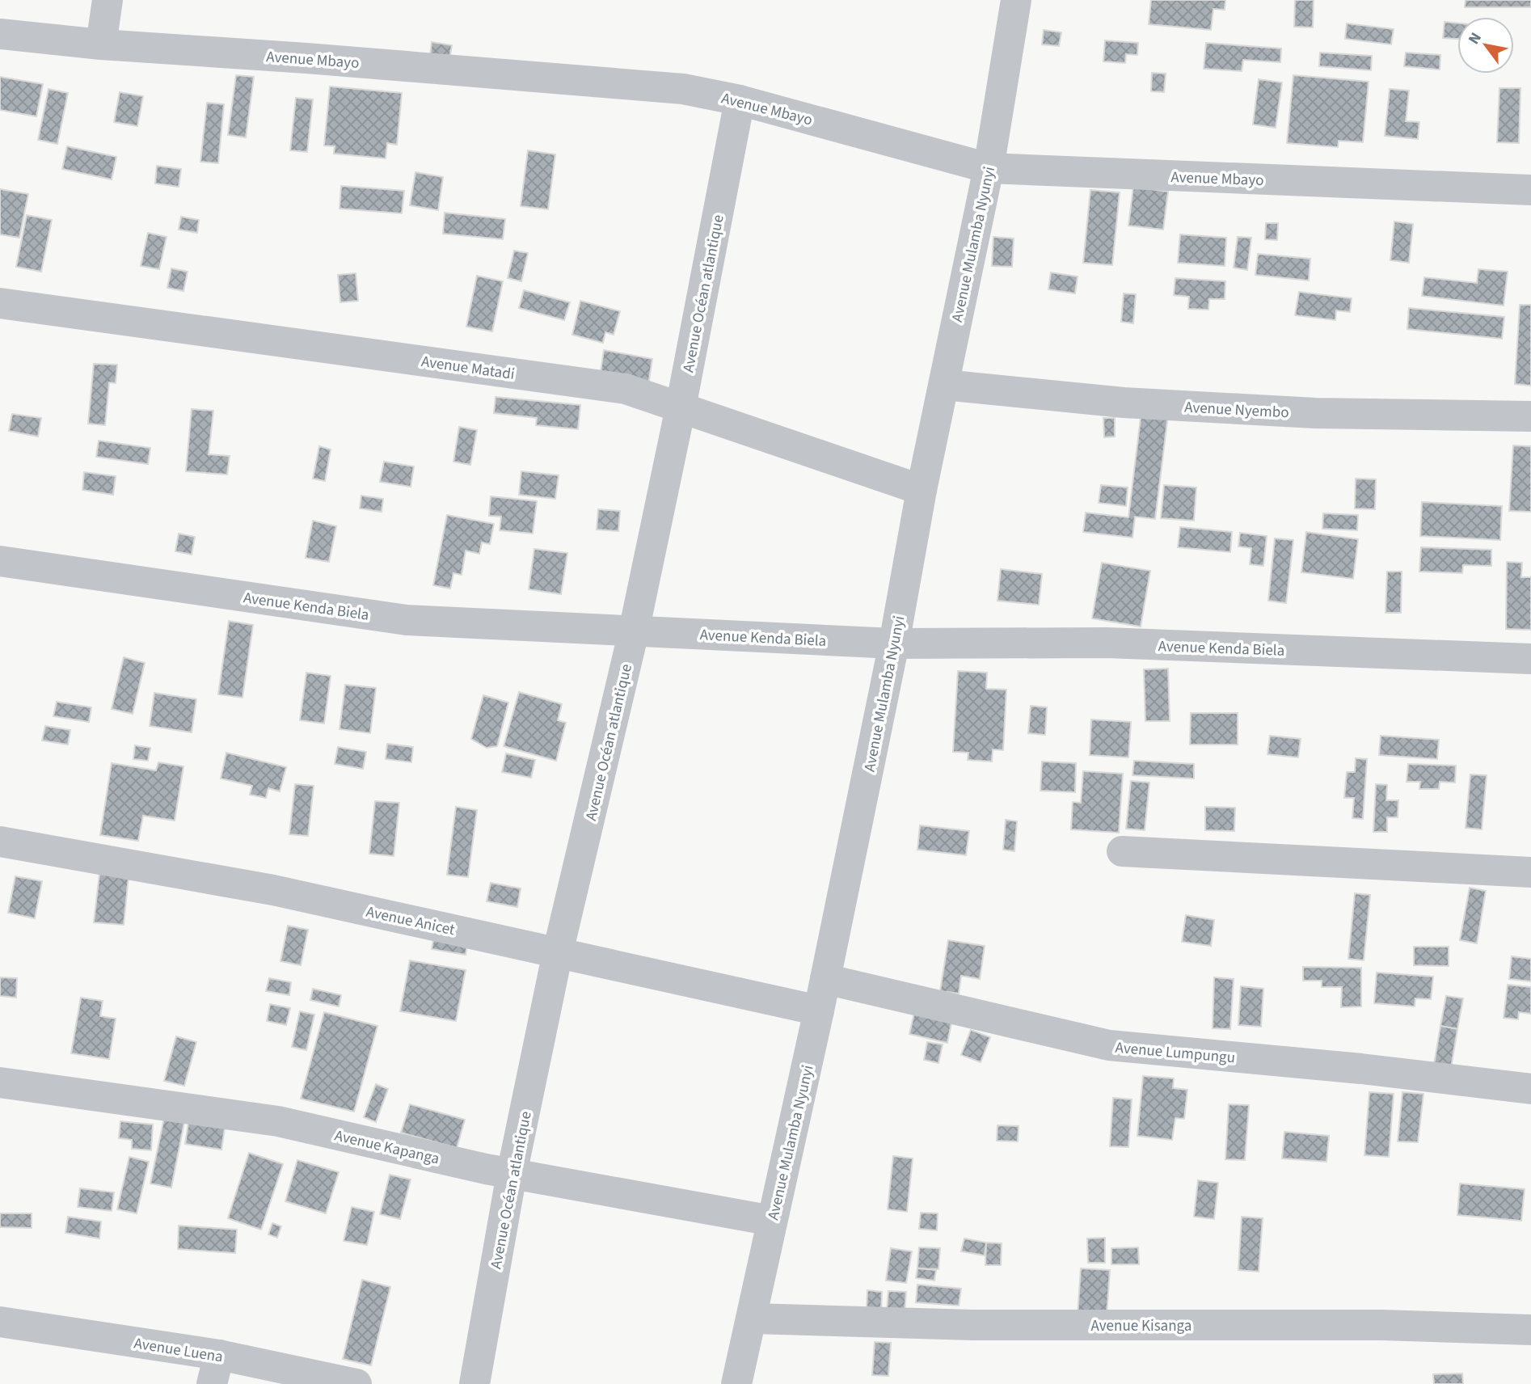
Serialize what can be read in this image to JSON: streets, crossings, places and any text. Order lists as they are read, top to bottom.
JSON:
{
  "streets": {
    "street": [
      "Avenue Mbayo",
      "Avenue Mulamba Nyunyi",
      "Avenue Océan atlantique",
      "Avenue Matadi",
      "Avenue Nyembo",
      "Avenue Kenda Biela",
      "Avenue Anicet",
      "Avenue Lumpungu",
      "Avenue Kapanga",
      "Avenue Kisanga",
      "Avenue Luena"
    ]
  },
  "crossings": [
    ["Avenue Mbayo", "Avenue Mulamba Nyunyi"],
    ["Avenue Mbayo", "Avenue Océan atlantique"],
    ["Avenue Mulamba Nyunyi", "Avenue Matadi"],
    ["Avenue Mulamba Nyunyi", "Avenue Nyembo"],
    ["Avenue Mulamba Nyunyi", "Avenue Kenda Biela"],
    ["Avenue Mulamba Nyunyi", "Avenue Anicet"],
    ["Avenue Mulamba Nyunyi", "Avenue Lumpungu"],
    ["Avenue Mulamba Nyunyi", "Avenue Kapanga"],
    ["Avenue Mulamba Nyunyi", "Avenue Kisanga"],
    ["Avenue Océan atlantique", "Avenue Matadi"],
    ["Avenue Océan atlantique", "Avenue Kenda Biela"],
    ["Avenue Océan atlantique", "Avenue Anicet"],
    ["Avenue Océan atlantique", "Avenue Kapanga"]
  ],
  "north": "top left"
}
